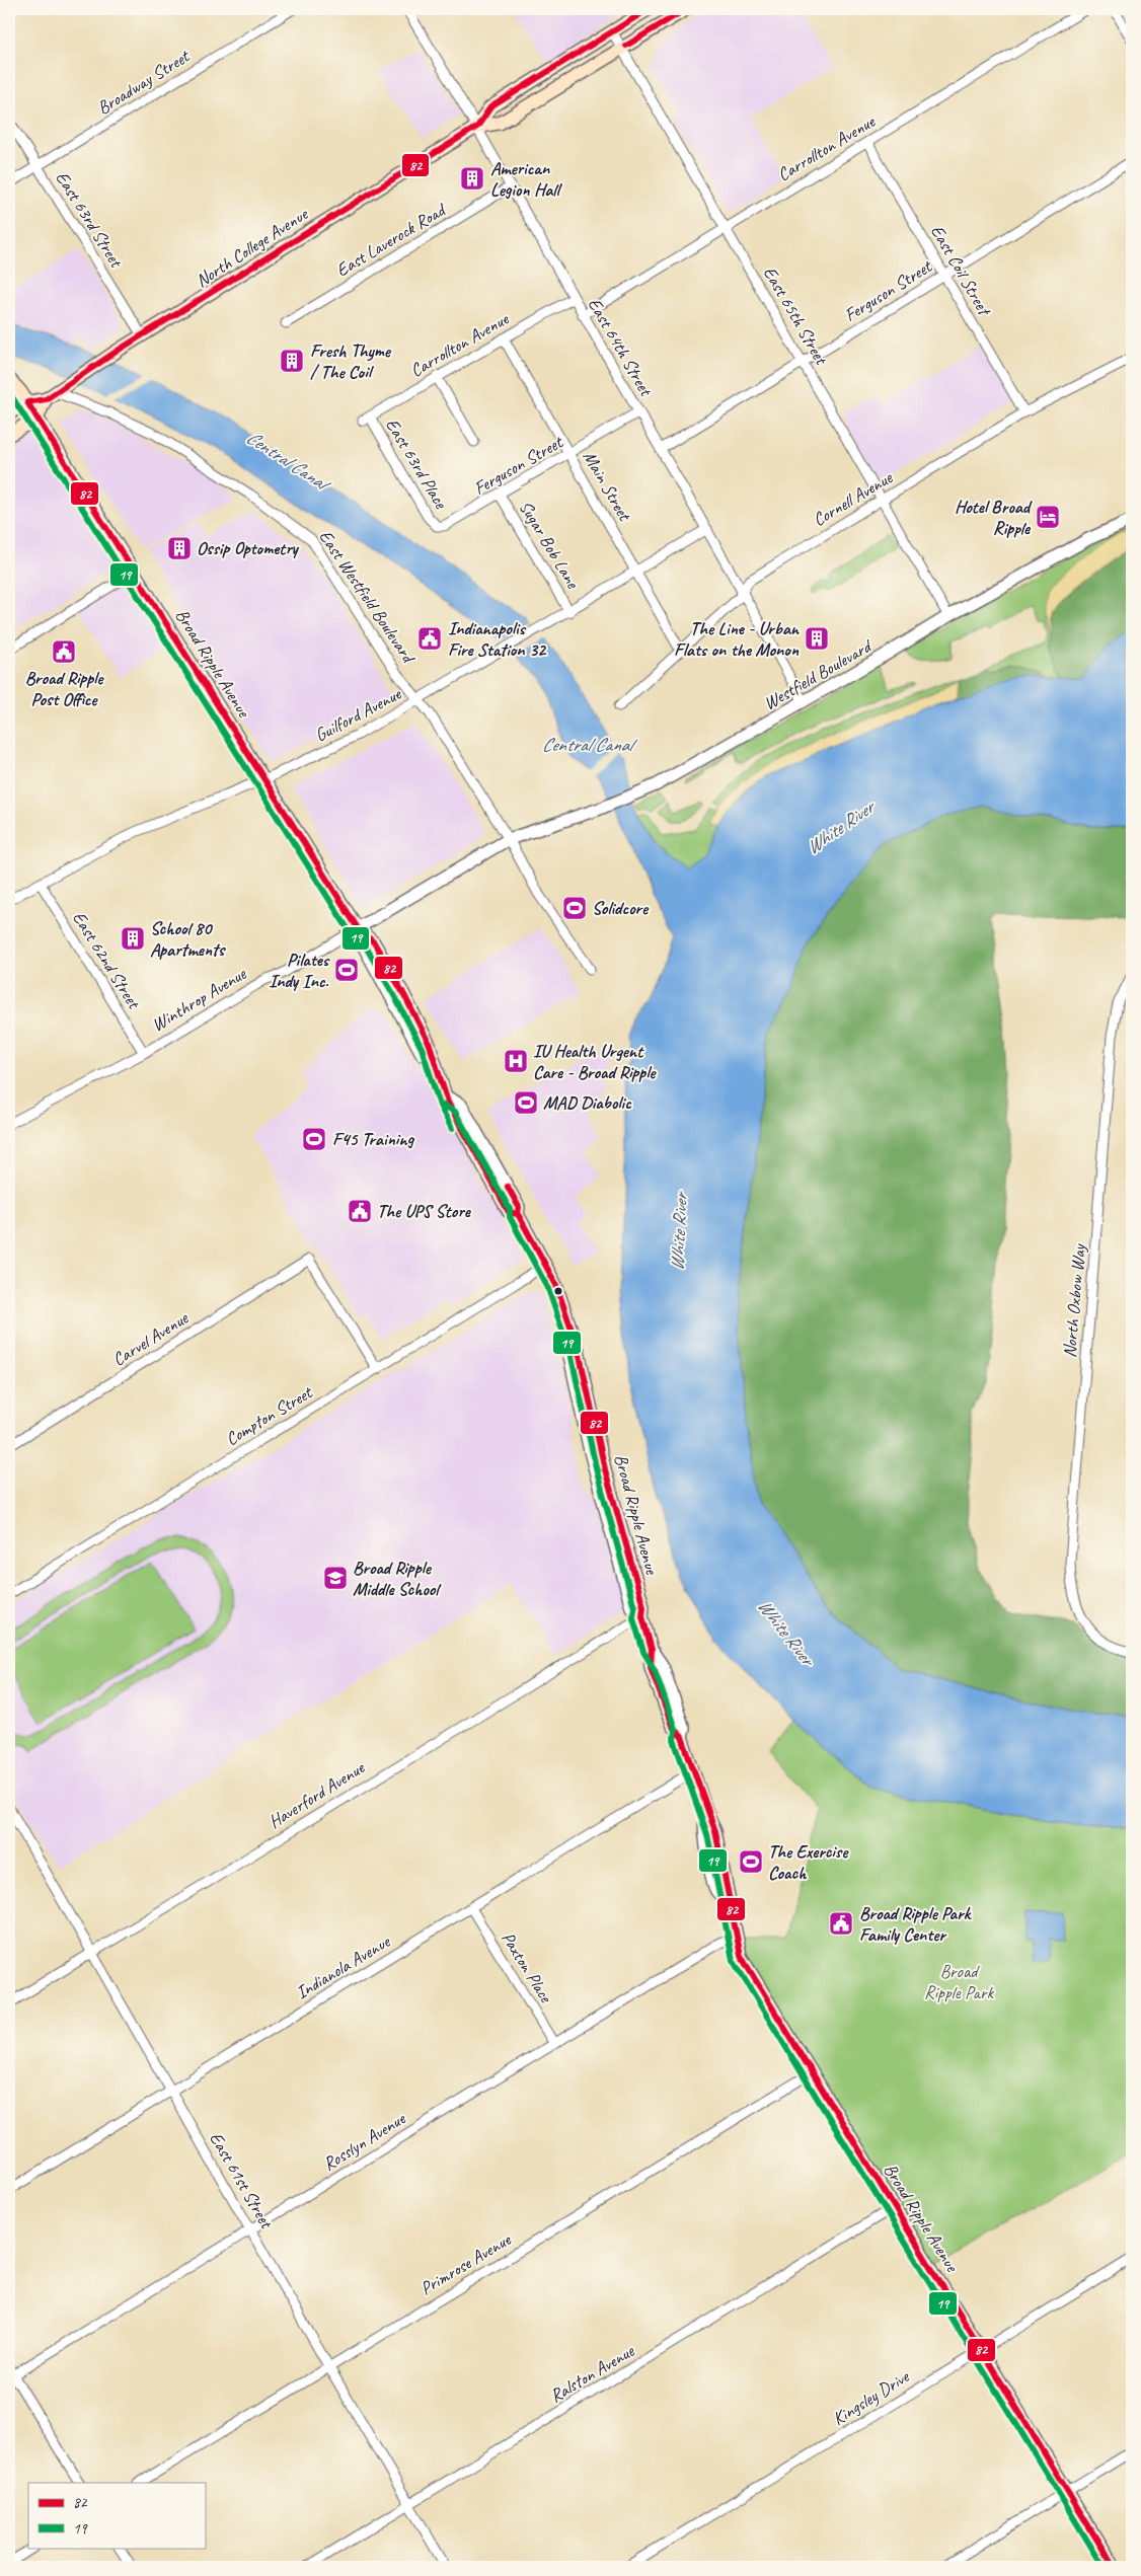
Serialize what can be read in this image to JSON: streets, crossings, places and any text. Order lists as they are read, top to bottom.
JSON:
{
  "streets": {
    "main road": ["North College Avenue"],
    "street": [
      "Broadway Street",
      "Carrollton Avenue",
      "East 63rd Street",
      "East Laverock Road",
      "East Coil Street",
      "Ferguson Street",
      "East 65th Street",
      "East 64th Street",
      "East 63rd Place",
      "Main Street",
      "Cornell Avenue",
      "Sugar Bob Lane",
      "East Westfield Boulevard",
      "Broad Ripple Avenue",
      "Westfield Boulevard",
      "Guilford Avenue",
      "East 62nd Street",
      "Winthrop Avenue",
      "North Oxbow Way",
      "Carvel Avenue",
      "Compton Street",
      "Haverford Avenue",
      "Indianola Avenue",
      "Paxton Place",
      "Rosslyn Avenue",
      "East 61st Street",
      "Primrose Avenue",
      "Ralston Avenue",
      "Kingsley Drive"
    ]
  },
  "crossings": [
    ["Broadway Street", "East 63rd Street"],
    ["Carrollton Avenue", "East Coil Street"],
    ["Carrollton Avenue", "East 65th Street"],
    ["Carrollton Avenue", "East 64th Street"],
    ["Carrollton Avenue", "East 63rd Place"],
    ["Carrollton Avenue", "Main Street"],
    ["East 63rd Street", "North College Avenue"],
    ["East Laverock Road", "East 64th Street"],
    ["North College Avenue", "East 65th Street"],
    ["North College Avenue", "East 64th Street"],
    ["North College Avenue", "East Westfield Boulevard"],
    ["East Coil Street", "Ferguson Street"],
    ["East Coil Street", "Cornell Avenue"],
    ["Ferguson Street", "East 65th Street"],
    ["Ferguson Street", "East 64th Street"],
    ["Ferguson Street", "East 63rd Place"],
    ["Ferguson Street", "Main Street"],
    ["Ferguson Street", "Sugar Bob Lane"],
    ["East 65th Street", "Cornell Avenue"],
    ["East 65th Street", "Westfield Boulevard"],
    ["East 64th Street", "Cornell Avenue"],
    ["East 64th Street", "Westfield Boulevard"],
    ["East 64th Street", "Guilford Avenue"],
    ["Main Street", "Cornell Avenue"],
    ["Main Street", "Guilford Avenue"],
    ["Sugar Bob Lane", "Guilford Avenue"],
    ["East Westfield Boulevard", "Westfield Boulevard"],
    ["East Westfield Boulevard", "Guilford Avenue"],
    ["East Westfield Boulevard", "Winthrop Avenue"],
    ["Broad Ripple Avenue", "Guilford Avenue"],
    ["Broad Ripple Avenue", "Winthrop Avenue"],
    ["Broad Ripple Avenue", "Compton Street"],
    ["Broad Ripple Avenue", "Haverford Avenue"],
    ["Broad Ripple Avenue", "Indianola Avenue"],
    ["Broad Ripple Avenue", "Rosslyn Avenue"],
    ["Broad Ripple Avenue", "Primrose Avenue"],
    ["Broad Ripple Avenue", "Ralston Avenue"],
    ["Broad Ripple Avenue", "Kingsley Drive"],
    ["Westfield Boulevard", "Winthrop Avenue"],
    ["Guilford Avenue", "East 62nd Street"],
    ["East 62nd Street", "Winthrop Avenue"],
    ["Carvel Avenue", "Compton Street"],
    ["Haverford Avenue", "East 61st Street"],
    ["Indianola Avenue", "Paxton Place"],
    ["Indianola Avenue", "East 61st Street"],
    ["Paxton Place", "Rosslyn Avenue"],
    ["Rosslyn Avenue", "East 61st Street"],
    ["East 61st Street", "Primrose Avenue"],
    ["East 61st Street", "Ralston Avenue"]
  ],
  "water": ["Central Canal", "White River"],
  "parks": ["Broad Ripple Park"],
  "places": {
    "building": [
      "American Legion Hall",
      "Fresh Thyme / The Coil",
      "Ossip Optometry",
      "The Line - Urban Flats on the Monon",
      "School 80 Apartments"
    ],
    "hotel": ["Hotel Broad Ripple"],
    "public building": [
      "Indianapolis Fire Station 32",
      "Broad Ripple Post Office",
      "The UPS Store",
      "Broad Ripple Park Family Center"
    ],
    "sports": [
      "Solidcore",
      "Pilates Indy Inc.",
      "MAD Diabolic",
      "F45 Training",
      "The Exercise Coach"
    ],
    "hospital": ["IU Health Urgent Care - Broad Ripple"],
    "school or university": ["Broad Ripple Middle School"]
  },
  "lines": ["transit line 82", "transit line 19"],
  "legend": ["82", "19"]
}
